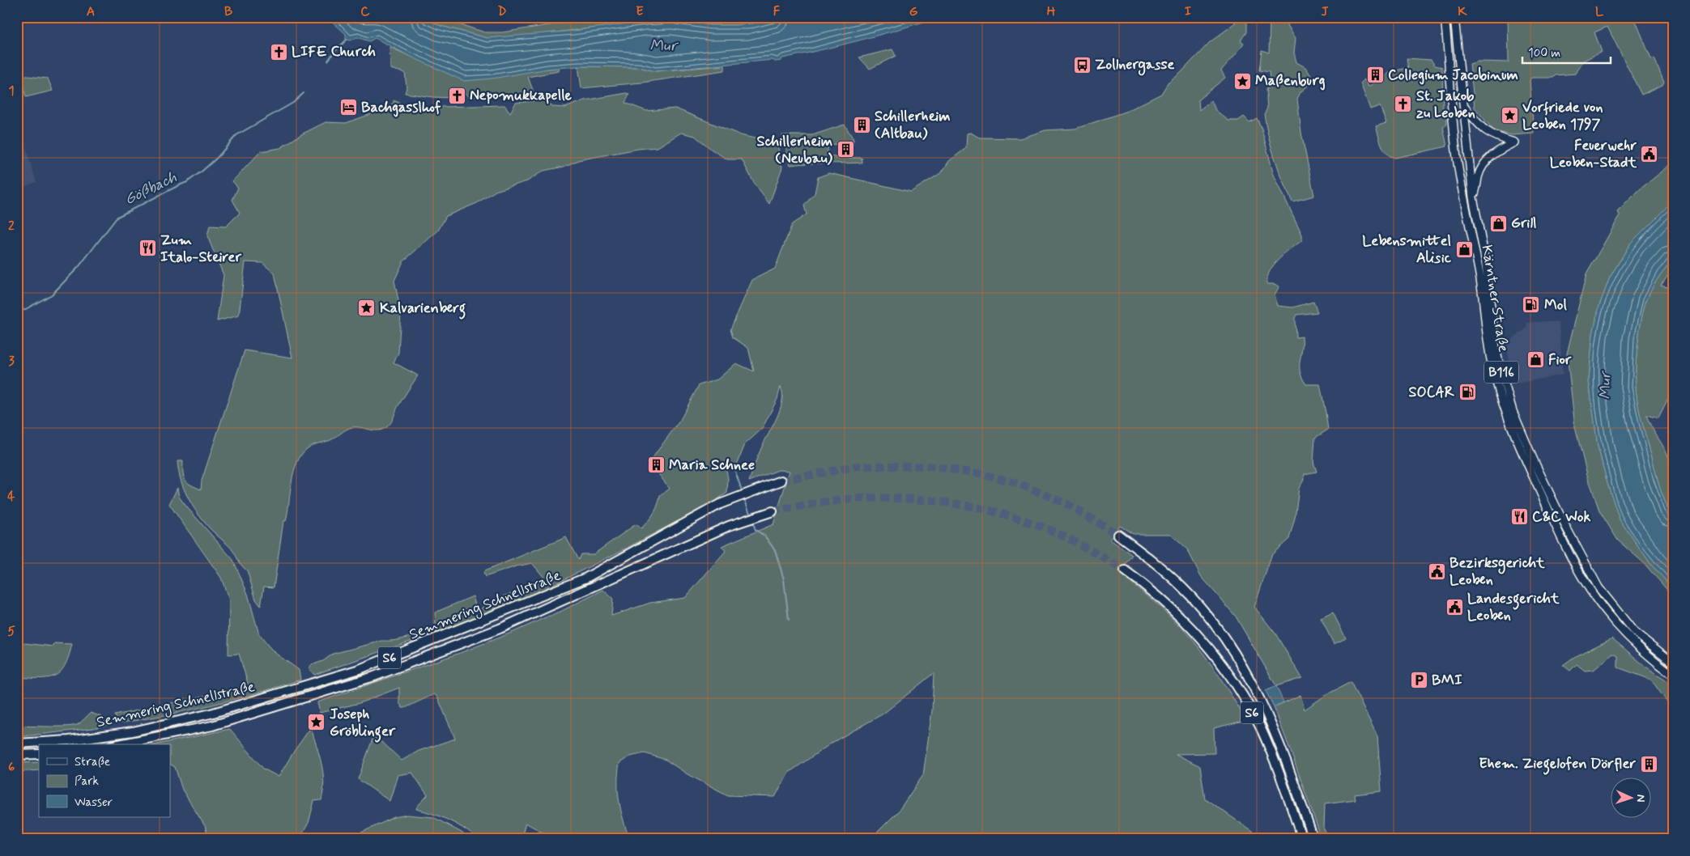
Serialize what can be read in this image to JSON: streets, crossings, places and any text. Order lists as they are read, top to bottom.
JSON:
{
  "streets": {
    "highway": ["Semmering Schnellstraße", "S6"],
    "main road": ["Kärntner Straße", "B116"]
  },
  "water": ["Mur", "Gößbach"],
  "places": {
    "church": ["LIFE Church", "Nepomukkapelle", "St. Jakob zu Leoben"],
    "bus stop": ["Zollnergasse"],
    "building": [
      "Collegium Jacobinum",
      "Schillerheim (Altbau)",
      "Schillerheim (Neubau)",
      "Maria Schnee",
      "Ehem. Ziegelofen Dörfler"
    ],
    "place": [
      "Maßenburg",
      "Vorfriede von Leoben 1797",
      "Kalvarienberg",
      "Joseph Gröblinger"
    ],
    "hotel": ["Bachgasslhof"],
    "public building": ["Feuerwehr Leoben-Stadt", "Bezirksgericht Leoben", "Landesgericht Leoben"],
    "shop": ["Grill", "Lebensmittel Alisic", "Fior"],
    "restaurant": ["Zum Italo-Steirer", "C&C Wok"],
    "fuel station": ["Mol", "SOCAR"],
    "parking": ["BMI"]
  },
  "legend": ["Straße", "Park", "Wasser"],
  "scale_bar": "100 m",
  "north": "right",
  "grid": {
    "columns": [
      "A",
      "B",
      "C",
      "D",
      "E",
      "F",
      "G",
      "H",
      "I",
      "J",
      "K",
      "L"
    ],
    "rows": [
      "1",
      "2",
      "3",
      "4",
      "5",
      "6"
    ]
  }
}
